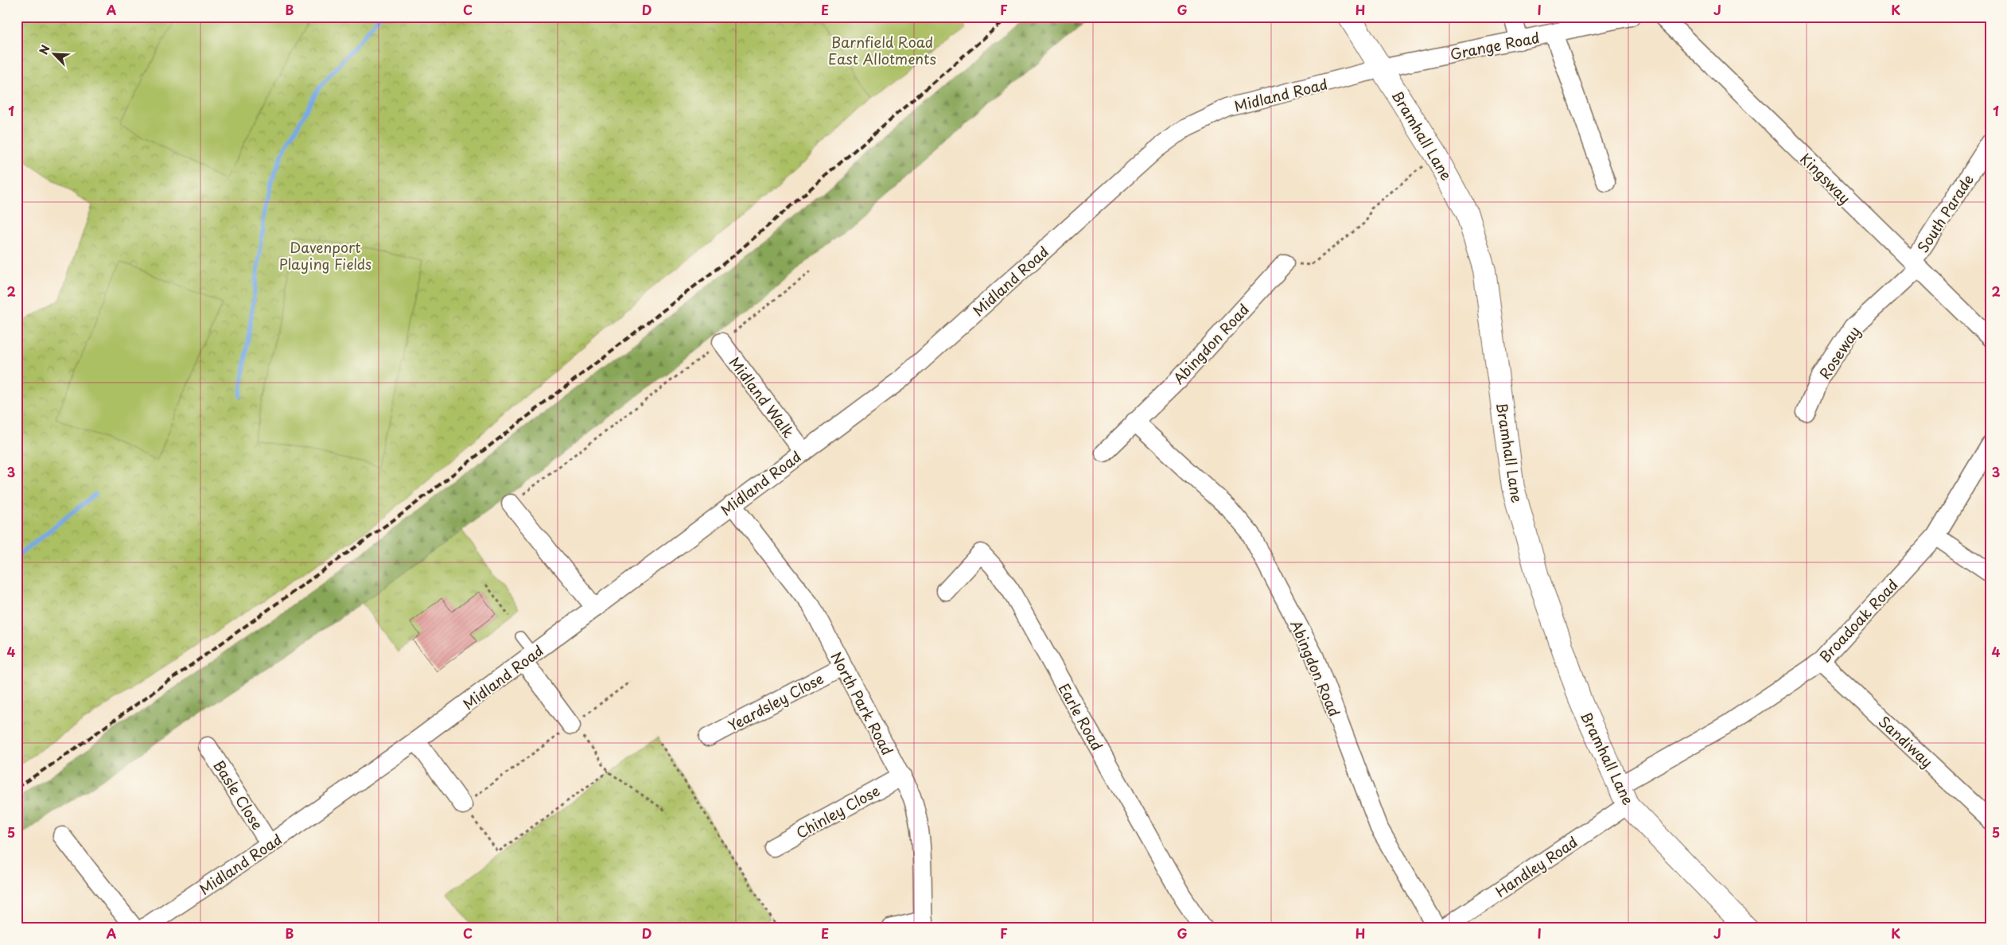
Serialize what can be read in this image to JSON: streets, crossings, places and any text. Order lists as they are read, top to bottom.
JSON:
{
  "streets": {
    "main road": ["Bramhall Lane"],
    "street": [
      "Grange Road",
      "Midland Road",
      "Kingsway",
      "South Parade",
      "Abingdon Road",
      "Roseway",
      "Midland Walk",
      "Broadoak Road",
      "Yeardsley Close",
      "North Park Road",
      "Earle Road",
      "Sandiway",
      "Basle Close",
      "Chinley Close",
      "Handley Road"
    ]
  },
  "crossings": [
    ["Grange Road", "Midland Road"],
    ["Grange Road", "Bramhall Lane"],
    ["Midland Road", "Bramhall Lane"],
    ["Midland Road", "Midland Walk"],
    ["Midland Road", "North Park Road"],
    ["Midland Road", "Basle Close"],
    ["Bramhall Lane", "Broadoak Road"],
    ["Bramhall Lane", "Handley Road"],
    ["Kingsway", "South Parade"],
    ["Kingsway", "Roseway"],
    ["South Parade", "Roseway"],
    ["Broadoak Road", "Sandiway"],
    ["Broadoak Road", "Handley Road"],
    ["Yeardsley Close", "North Park Road"],
    ["North Park Road", "Chinley Close"]
  ],
  "parks": ["Barnfield Road East Allotments", "Davenport Playing Fields"],
  "north": "top left",
  "grid": {
    "columns": [
      "A",
      "B",
      "C",
      "D",
      "E",
      "F",
      "G",
      "H",
      "I",
      "J",
      "K"
    ],
    "rows": [
      "1",
      "2",
      "3",
      "4",
      "5"
    ]
  }
}
